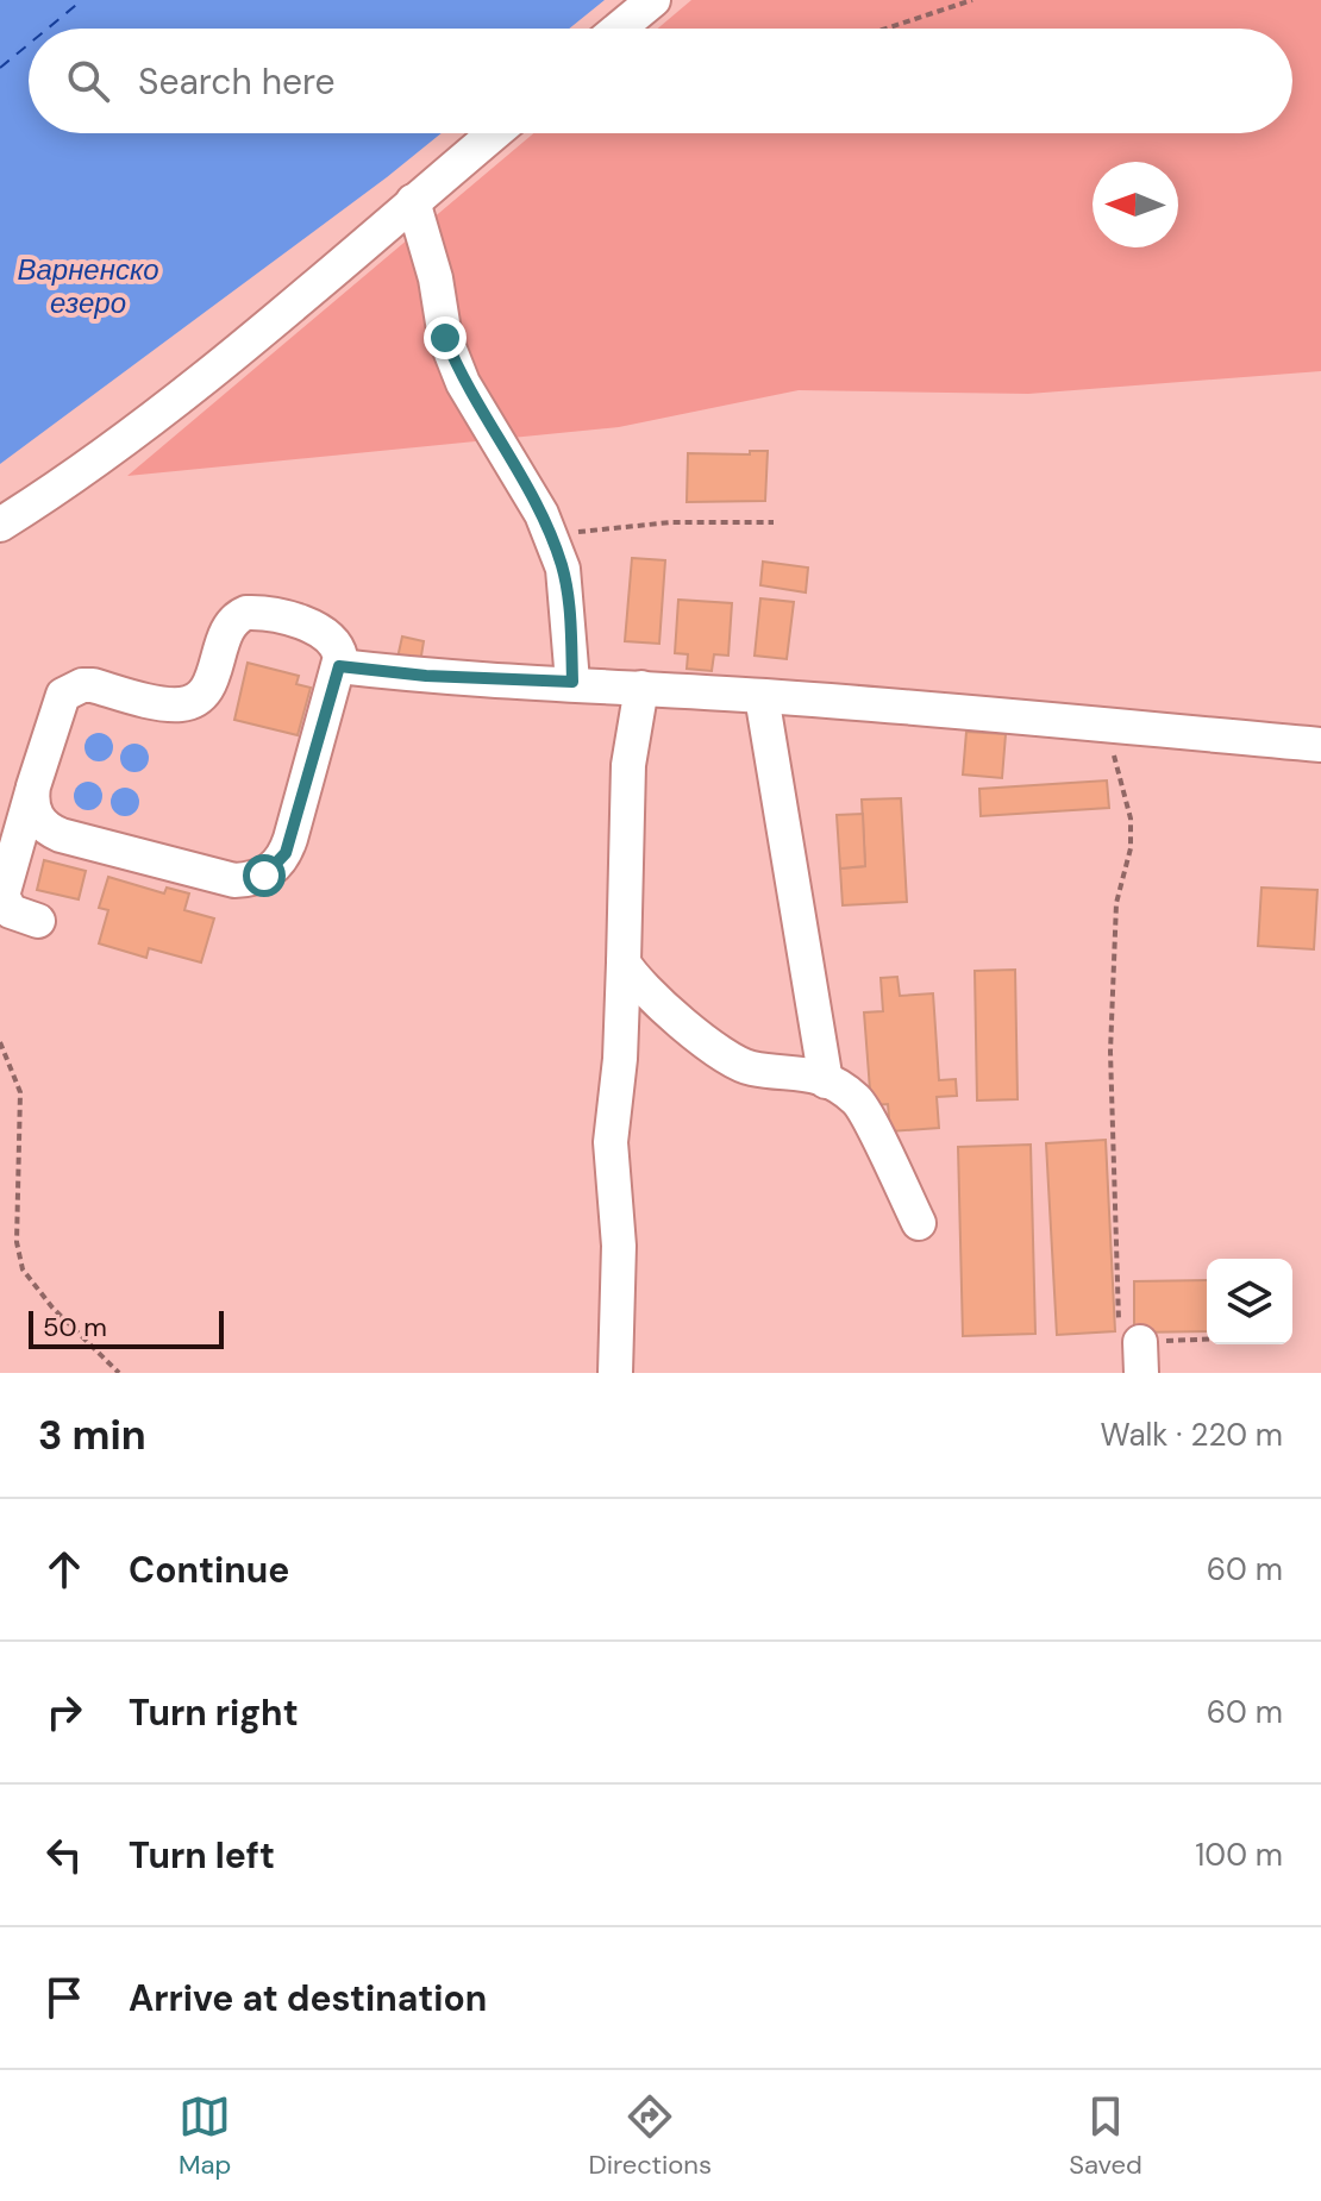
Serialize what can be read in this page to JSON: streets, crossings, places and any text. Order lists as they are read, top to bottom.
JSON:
{
  "water": ["Варненско езеро"],
  "scale_bar": "50 m",
  "north": "left",
  "page": {
    "search": "Search here",
    "scale": "50 m",
    "heading": ["3 min", "Walk · 220 m"],
    "list": [
      ["Continue", "60 m"],
      ["Turn right", "60 m"],
      ["Turn left", "100 m"],
      "Arrive at destination"
    ],
    "nav": ["Map", "Directions", "Saved"]
  }
}
